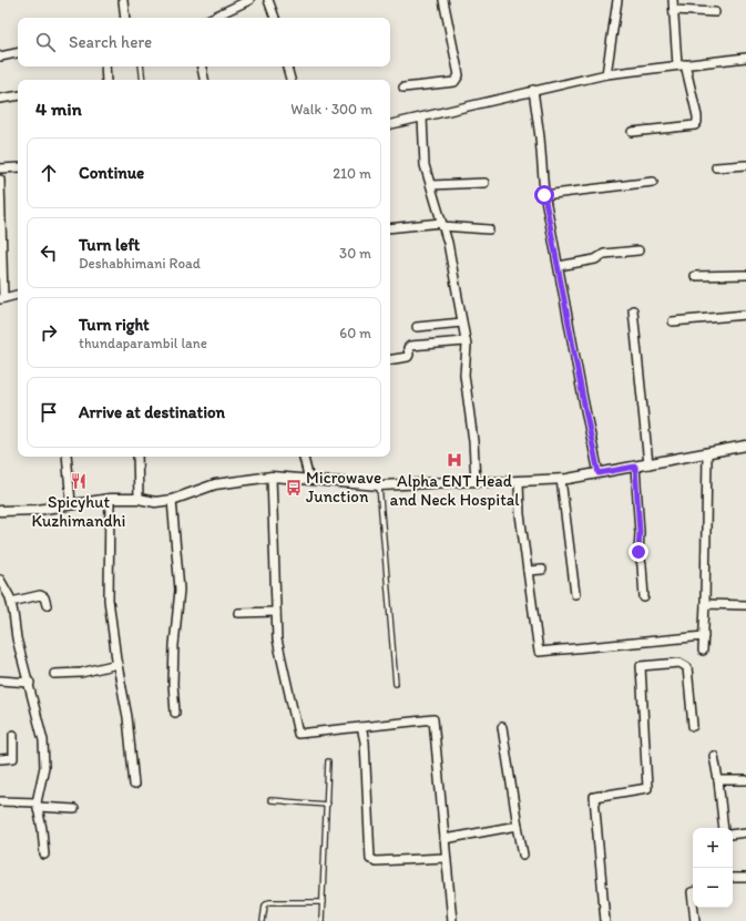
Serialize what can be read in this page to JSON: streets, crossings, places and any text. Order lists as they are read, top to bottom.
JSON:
{
  "places": {
    "hospital": ["Alpha ENT Head and Neck Hospital"],
    "restaurant": ["Spicyhut Kuzhimandhi"],
    "bus stop": ["Microwave Junction"]
  },
  "page": {
    "search": "Search here",
    "heading": ["4 min", "Walk · 300 m"],
    "list": [
      ["Continue", "210 m"],
      ["Turn left", "Deshabhimani Road", "30 m"],
      ["Turn right", "thundaparambil lane", "60 m"],
      "Arrive at destination"
    ],
    "map_buttons": ["+", "−"]
  }
}
